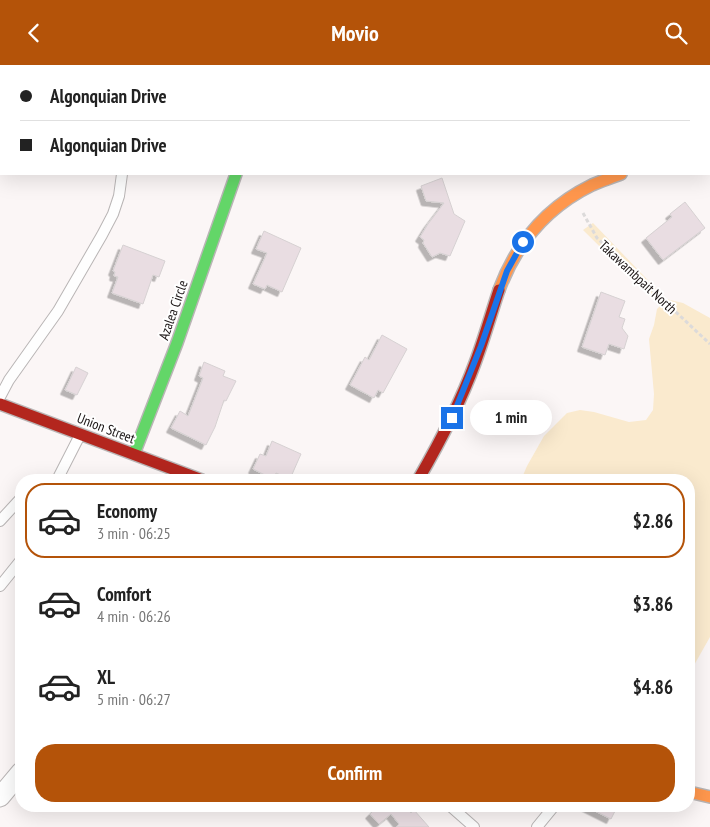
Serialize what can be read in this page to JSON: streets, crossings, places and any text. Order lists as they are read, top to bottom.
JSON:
{
  "streets": {
    "street": ["Azalea Circle", "Union Street"],
    "path": ["Takawambpait North"]
  },
  "crossings": [
    ["Azalea Circle", "Union Street"]
  ],
  "page": {
    "header": "Movio",
    "banner": ["Algonquian Drive", "Algonquian Drive"],
    "bubble": "1 min",
    "list": [
      {
        "name": "Economy",
        "note": "3 min · 06:25",
        "value": "$2.86"
      },
      {
        "name": "Comfort",
        "note": "4 min · 06:26",
        "value": "$3.86"
      },
      {
        "name": "XL",
        "note": "5 min · 06:27",
        "value": "$4.86"
      }
    ],
    "buttons": "Confirm"
  }
}
